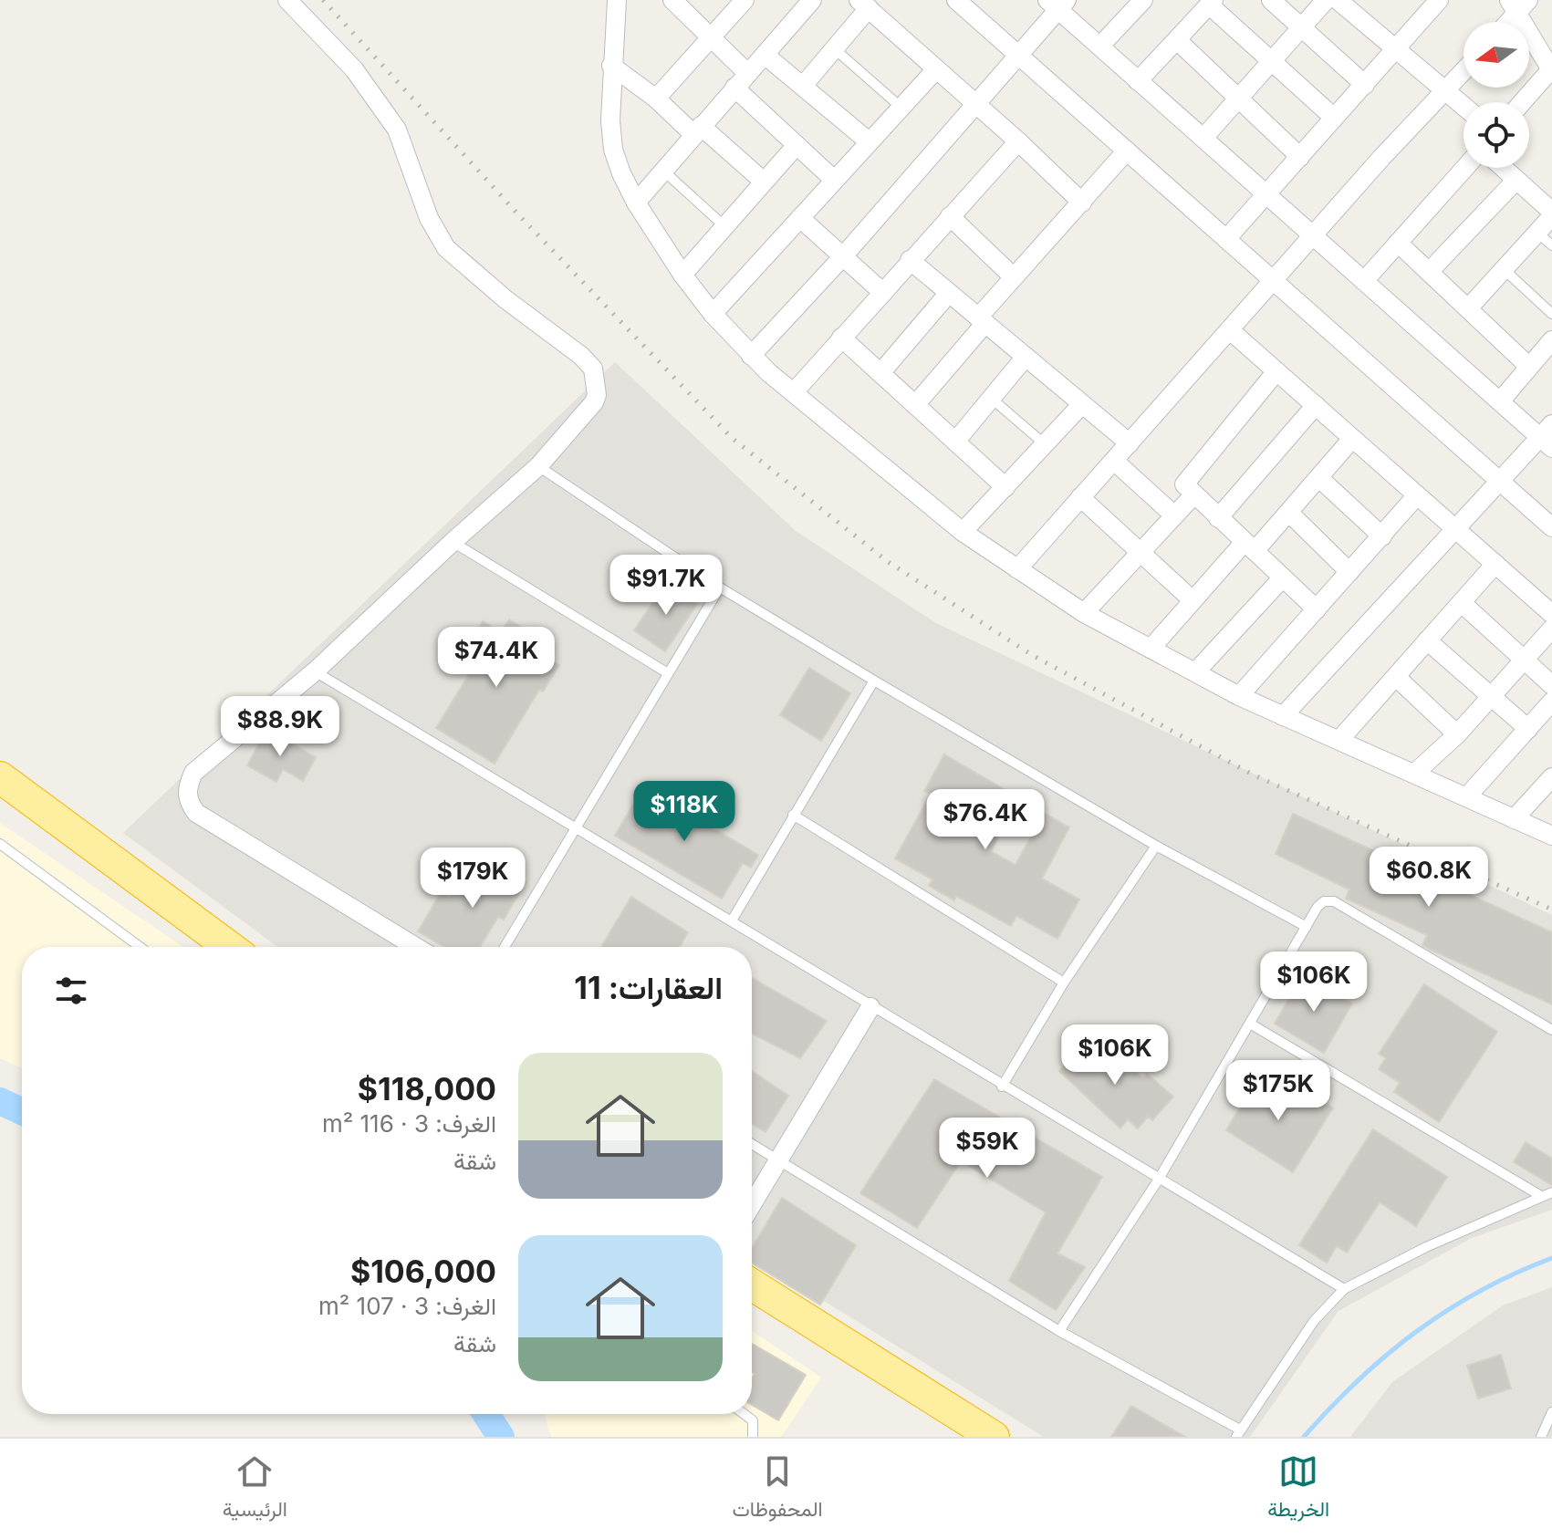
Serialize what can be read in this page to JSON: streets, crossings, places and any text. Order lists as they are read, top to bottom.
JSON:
{
  "north": "left",
  "page": {
    "price": [
      "$91.7K",
      "$74.4K",
      "$88.9K",
      "$118K",
      "$76.4K",
      "$60.8K",
      "$179K",
      "$106K",
      "$106K",
      "$175K",
      "$59K"
    ],
    "heading": "العقارات: 11",
    "list": [
      {
        "name": "$118,000",
        "note": "الغرف: 3 · 116 m² · شقة"
      },
      {
        "name": "$106,000",
        "note": "الغرف: 3 · 107 m² · شقة"
      }
    ],
    "tabs": ["الخريطة", "المحفوظات", "الرئيسية"]
  }
}
